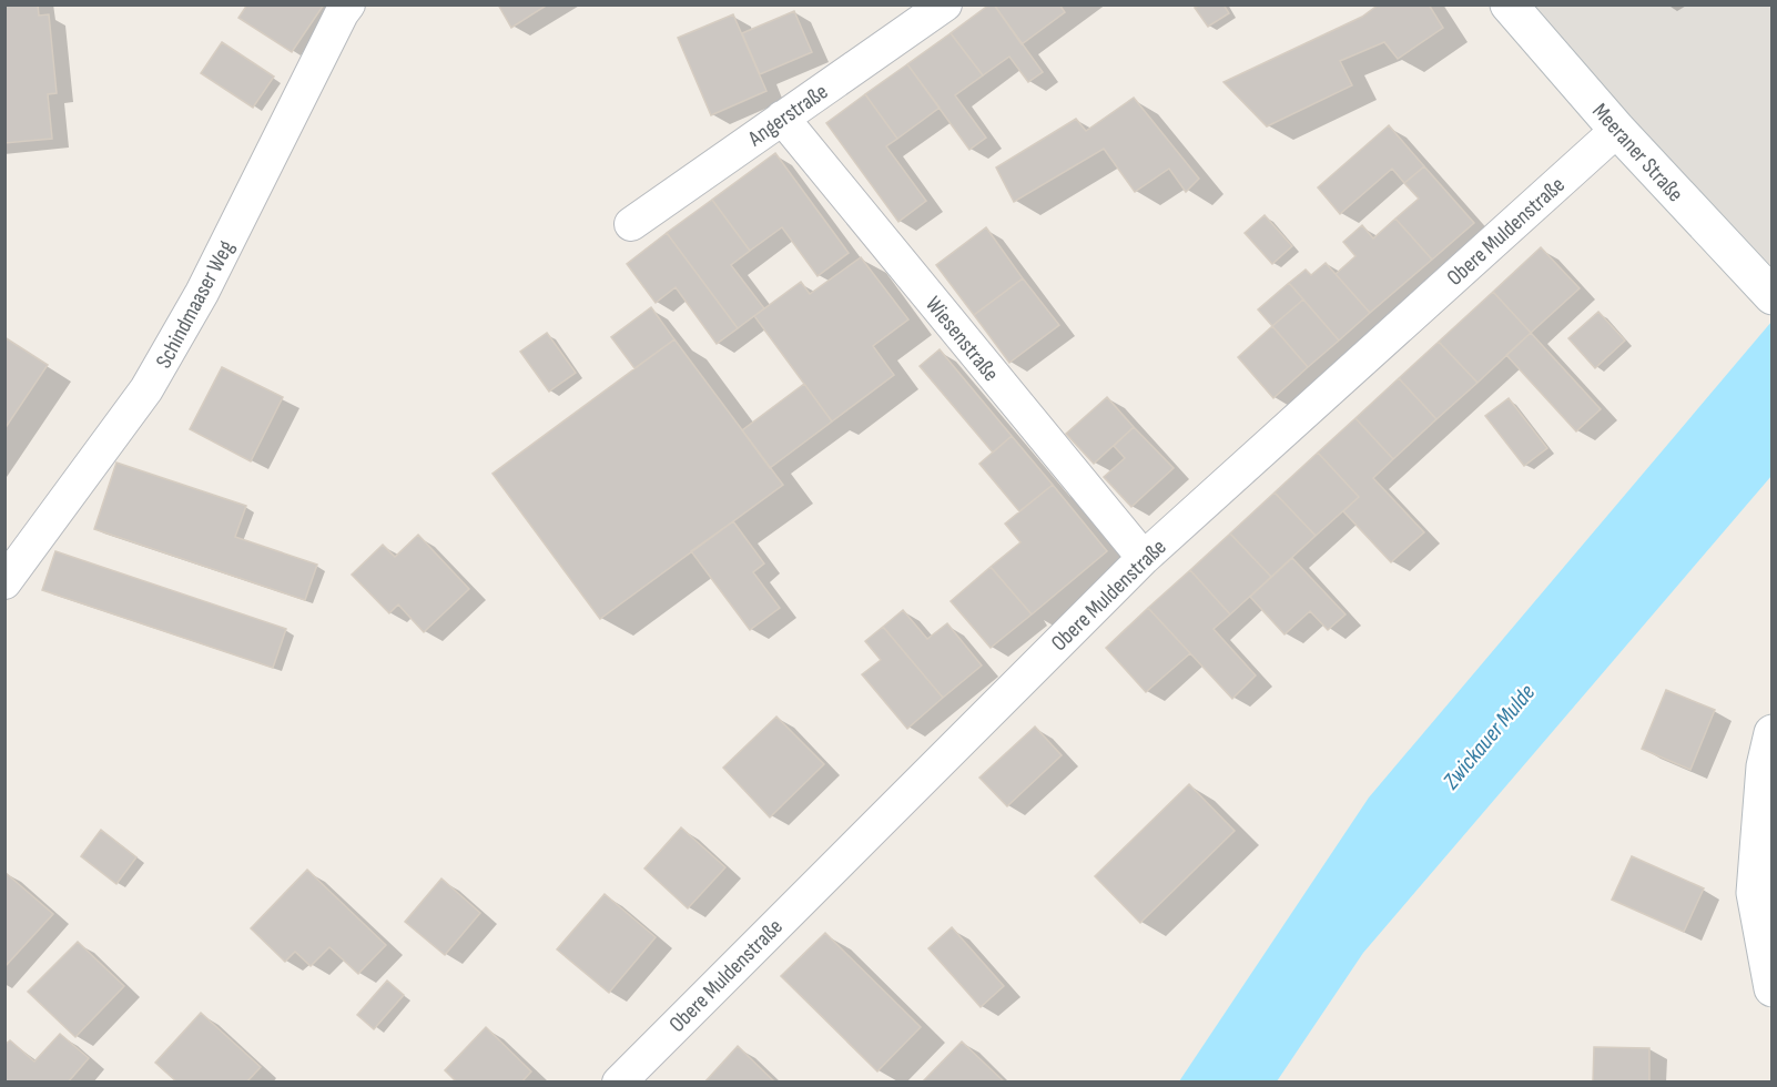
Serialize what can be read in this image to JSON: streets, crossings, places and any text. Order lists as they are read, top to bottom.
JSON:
{
  "streets": {
    "street": [
      "Angerstraße",
      "Meeraner Straße",
      "Obere Muldenstraße",
      "Schindmaaser Weg",
      "Wiesenstraße"
    ]
  },
  "crossings": [
    ["Angerstraße", "Wiesenstraße"],
    ["Meeraner Straße", "Obere Muldenstraße"],
    ["Obere Muldenstraße", "Wiesenstraße"]
  ],
  "water": ["Zwickauer Mulde"]
}
